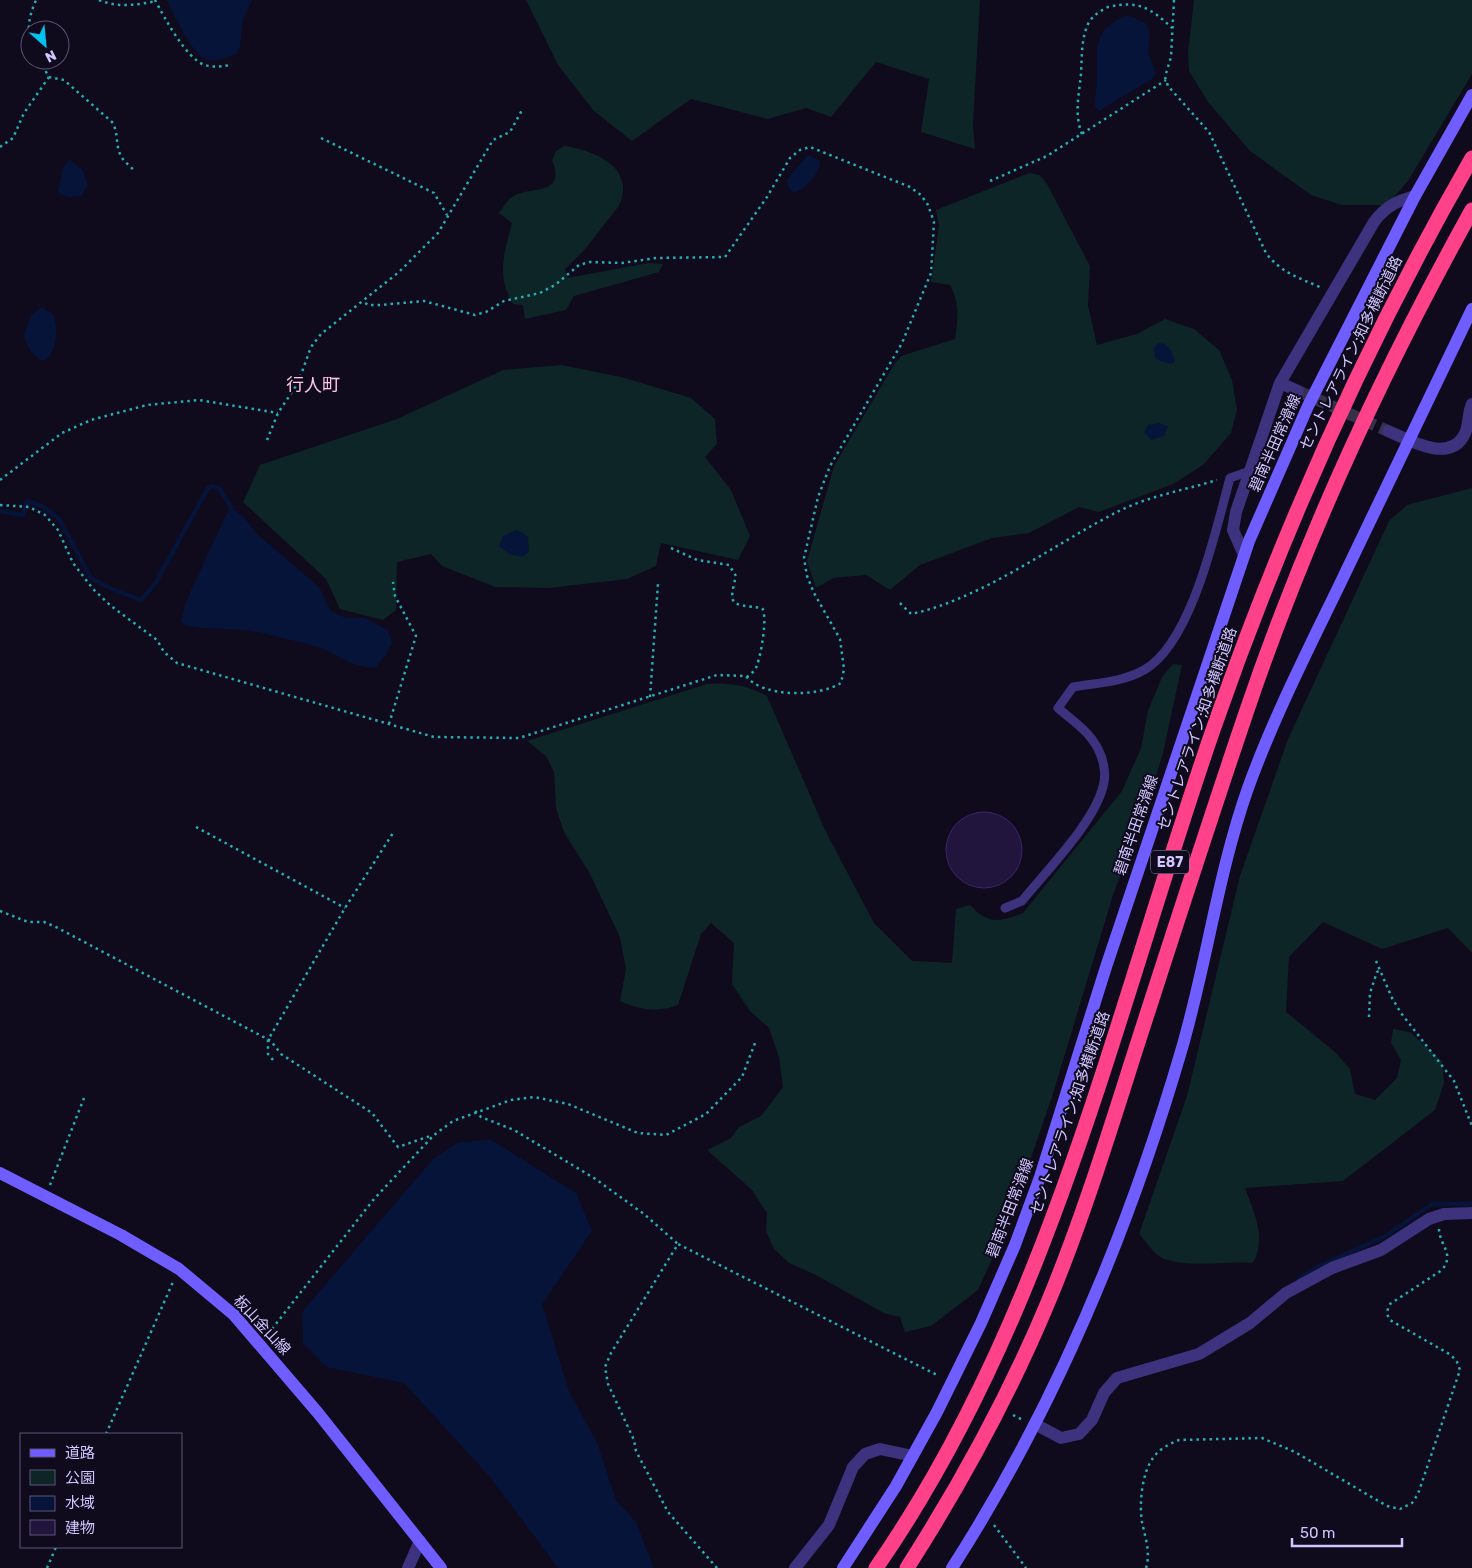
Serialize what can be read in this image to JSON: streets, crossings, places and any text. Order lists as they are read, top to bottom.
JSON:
{
  "streets": {
    "highway": ["セントレアライン;知多横断道路", "E87"],
    "main road": ["碧南半田常滑線", "板山金山線"]
  },
  "districts": ["行人町"],
  "legend": [
    "道路",
    "公園",
    "水域",
    "建物"
  ],
  "scale_bar": "50 m",
  "north": "bottom right"
}
